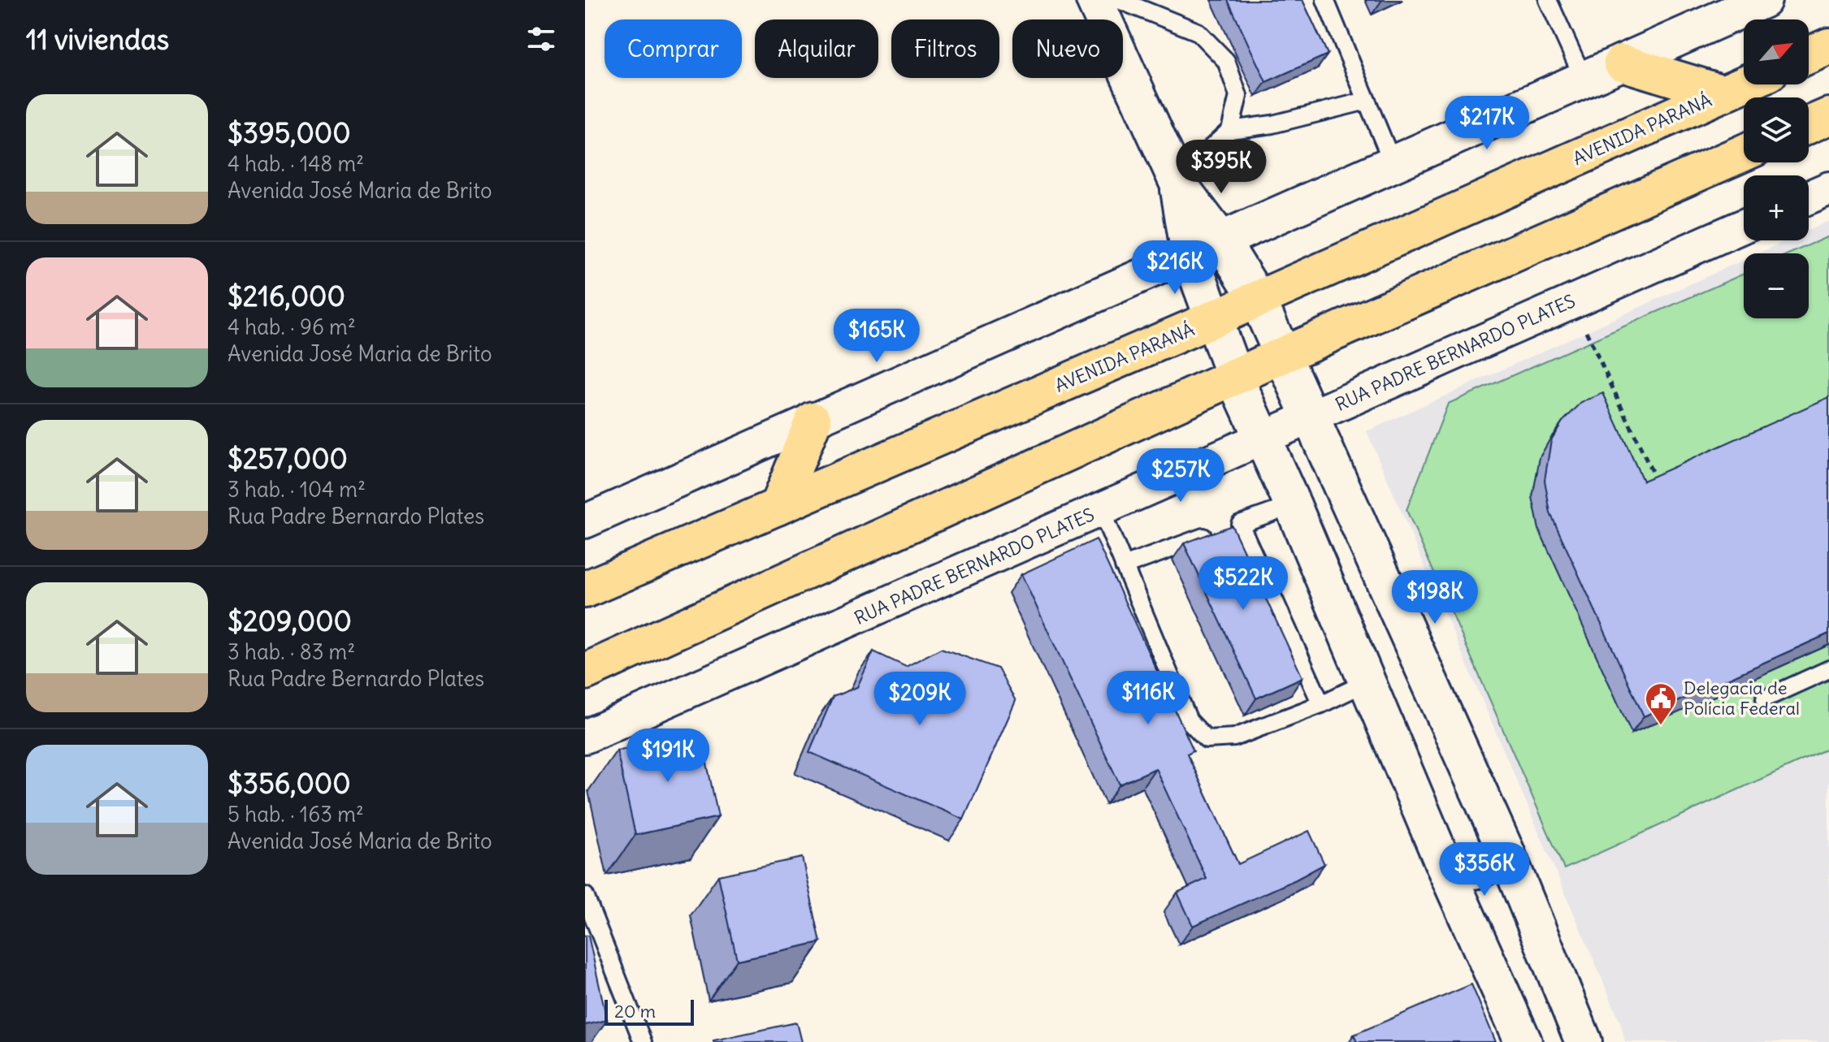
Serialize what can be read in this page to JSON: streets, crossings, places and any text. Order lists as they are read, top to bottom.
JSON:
{
  "streets": {
    "main road": ["AVENIDA PARANÁ"],
    "street": ["RUA PADRE BERNARDO PLATES"]
  },
  "places": {
    "public building": ["Delegacia de Polícia Federal"]
  },
  "scale_bar": "20 m",
  "north": "top right",
  "page": {
    "heading": "11 viviendas",
    "map_buttons": ["+", "−"],
    "chip": [
      "Comprar",
      "Alquilar",
      "Filtros",
      "Nuevo"
    ],
    "list": [
      {
        "name": "$395,000",
        "note": "4 hab. · 148 m² · Avenida José Maria de Brito"
      },
      {
        "name": "$216,000",
        "note": "4 hab. · 96 m² · Avenida José Maria de Brito"
      },
      {
        "name": "$257,000",
        "note": "3 hab. · 104 m² · Rua Padre Bernardo Plates"
      },
      {
        "name": "$209,000",
        "note": "3 hab. · 83 m² · Rua Padre Bernardo Plates"
      },
      {
        "name": "$356,000",
        "note": "5 hab. · 163 m² · Avenida José Maria de Brito"
      }
    ],
    "price": [
      "$217K",
      "$395K",
      "$216K",
      "$165K",
      "$257K",
      "$522K",
      "$198K",
      "$116K",
      "$209K",
      "$191K",
      "$356K"
    ],
    "scale": "20 m"
  }
}
